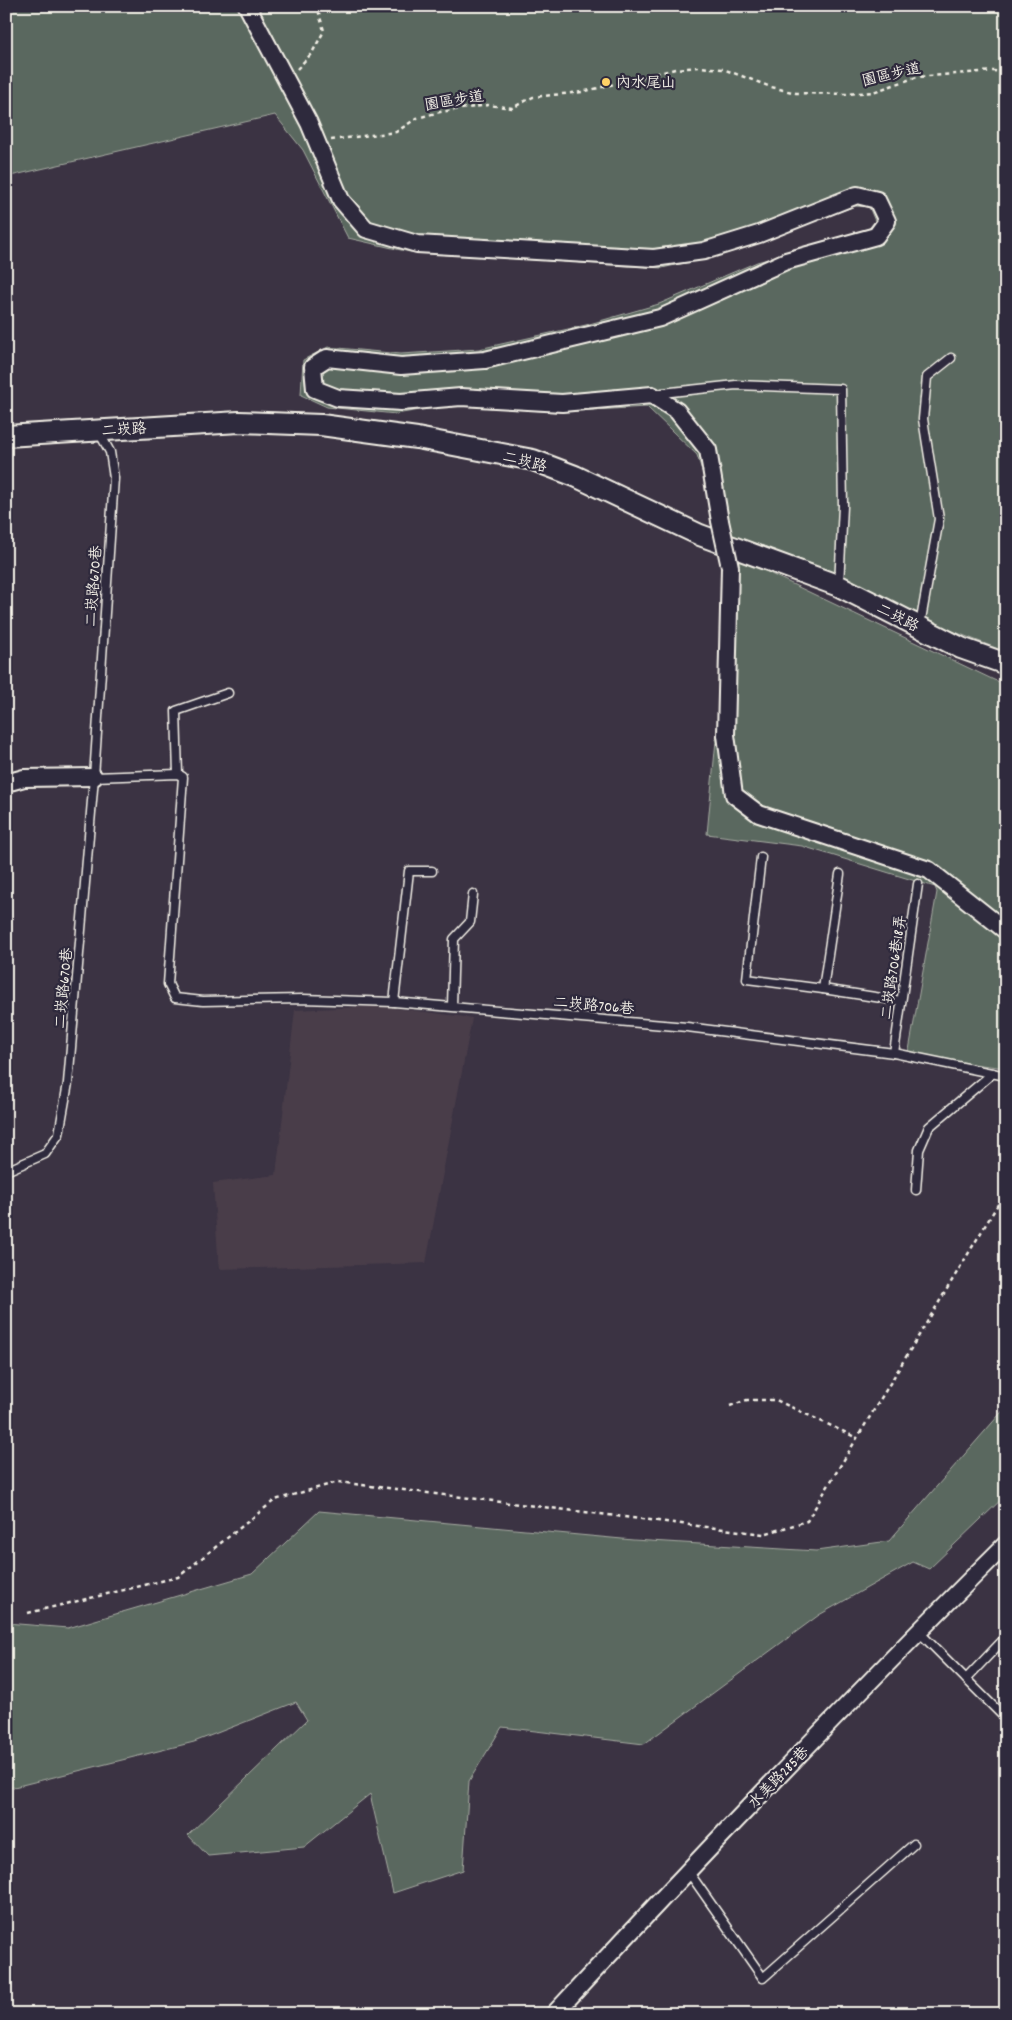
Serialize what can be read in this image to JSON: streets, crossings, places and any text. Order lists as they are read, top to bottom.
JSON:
{
  "streets": {
    "street": ["二崁路", "水美路285巷"],
    "lane": ["二崁路670巷", "二崁路706巷18弄", "二崁路706巷"],
    "path": ["園區步道"]
  },
  "crossings": [
    ["二崁路", "二崁路670巷"],
    ["二崁路706巷18弄", "二崁路706巷"]
  ],
  "places": ["內水尾山"]
}
